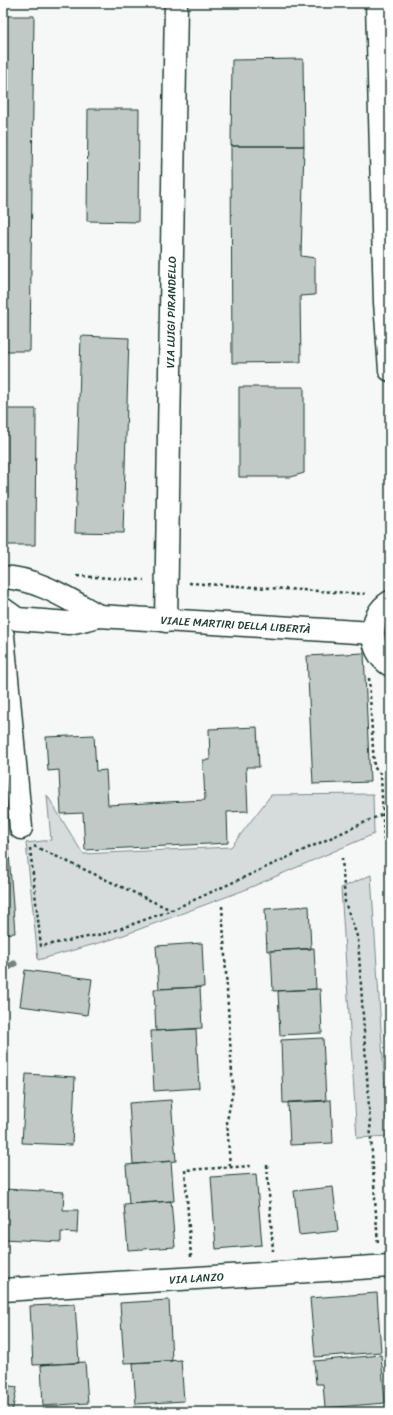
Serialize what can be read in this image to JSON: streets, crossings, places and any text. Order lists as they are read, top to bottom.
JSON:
{
  "streets": {
    "street": ["VIA LUIGI PIRANDELLO", "VIALE MARTIRI DELLA LIBERTÀ", "VIA LANZO"]
  },
  "crossings": [
    ["VIA LUIGI PIRANDELLO", "VIALE MARTIRI DELLA LIBERTÀ"]
  ]
}
